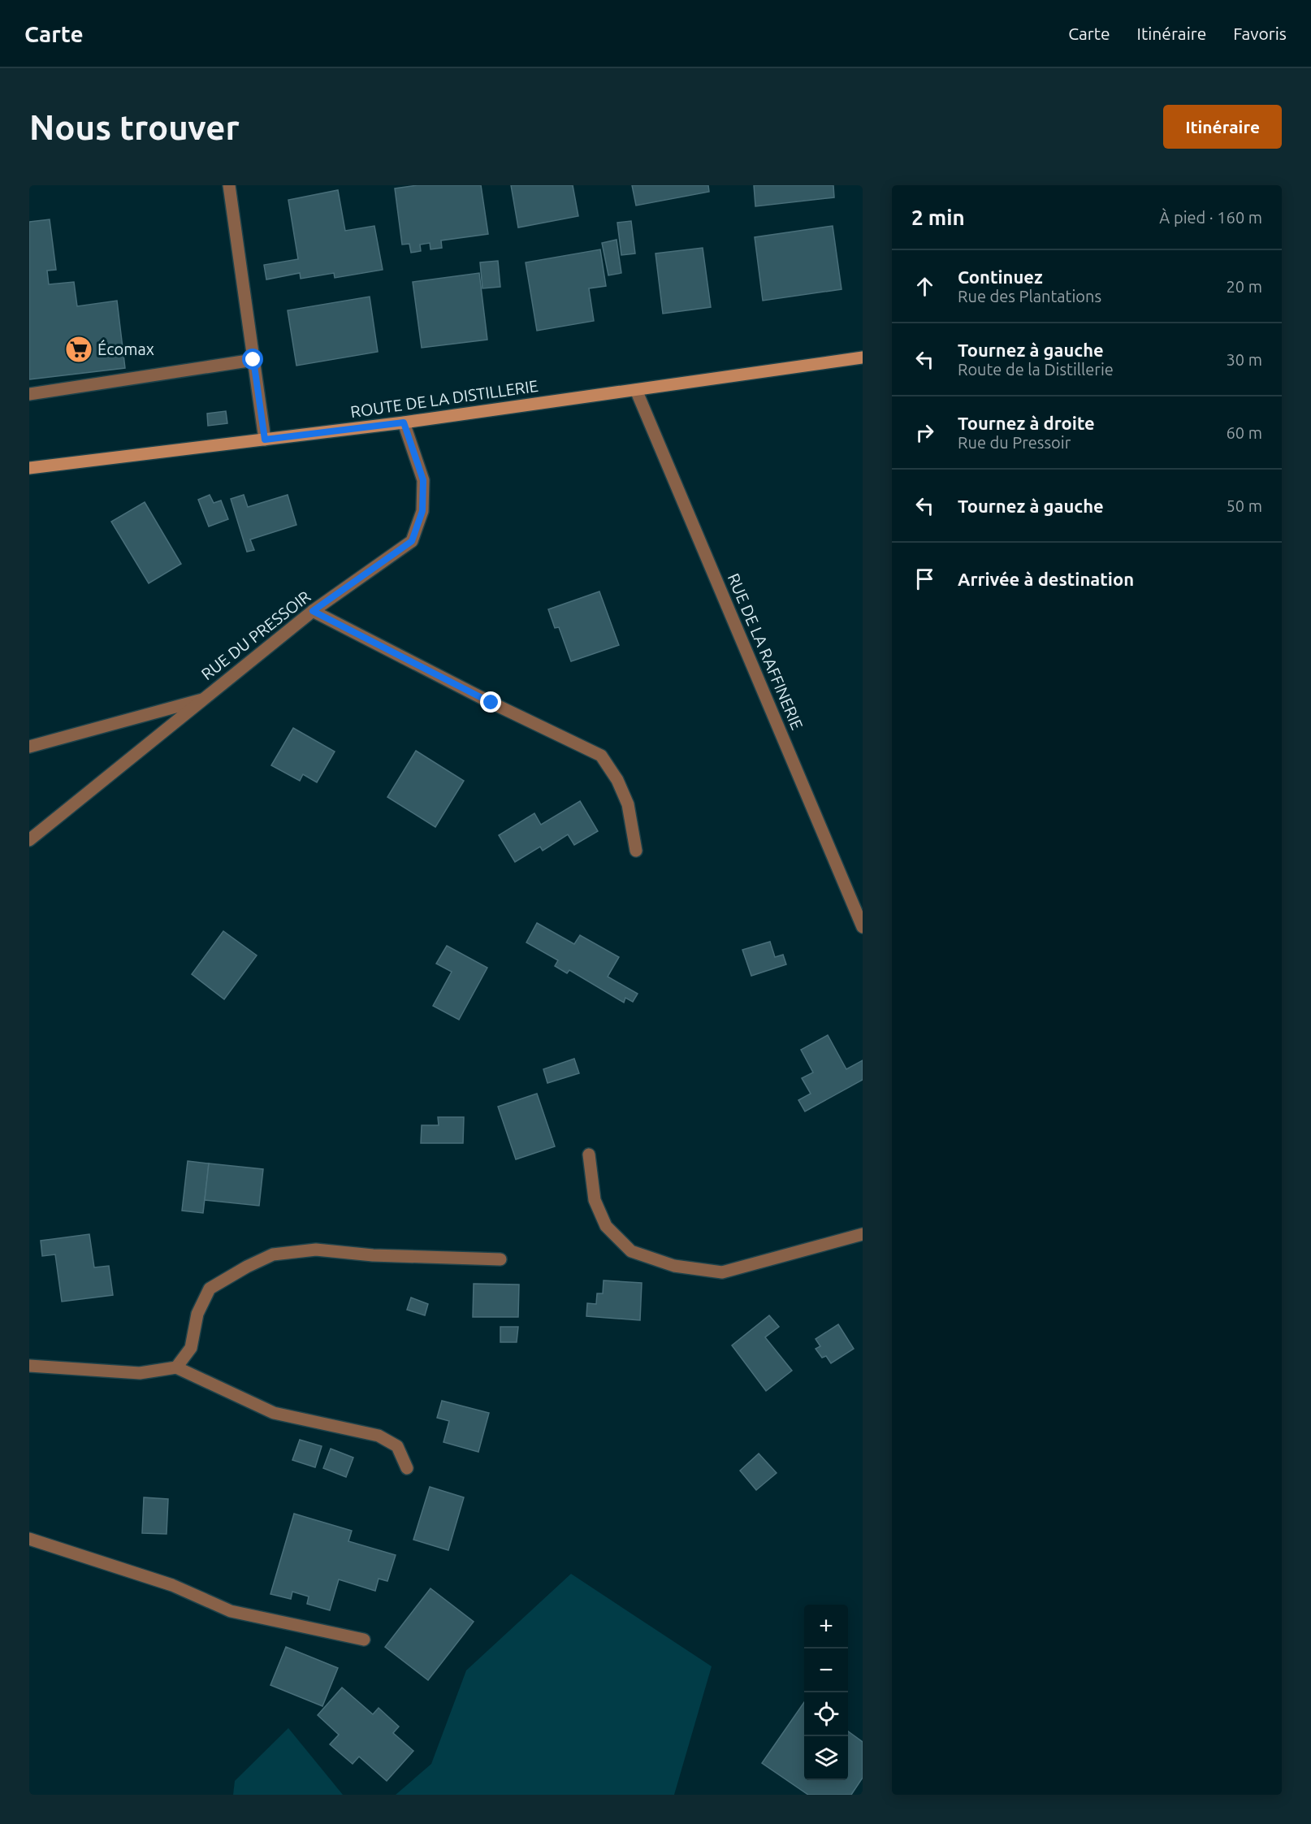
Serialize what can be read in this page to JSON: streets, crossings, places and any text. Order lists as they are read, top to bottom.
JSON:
{
  "streets": {
    "street": ["ROUTE DE LA DISTILLERIE", "RUE DU PRESSOIR", "RUE DE LA RAFFINERIE"]
  },
  "crossings": [
    ["ROUTE DE LA DISTILLERIE", "RUE DU PRESSOIR"],
    ["ROUTE DE LA DISTILLERIE", "RUE DE LA RAFFINERIE"]
  ],
  "places": {
    "supermarket": ["Écomax"]
  },
  "page": {
    "header": "Carte",
    "nav": ["Carte", "Itinéraire", "Favoris"],
    "buttons": "Itinéraire",
    "title": "Nous trouver",
    "heading": ["2 min", "À pied · 160 m"],
    "list": [
      ["Continuez", "Rue des Plantations", "20 m"],
      ["Tournez à gauche", "Route de la Distillerie", "30 m"],
      ["Tournez à droite", "Rue du Pressoir", "60 m"],
      ["Tournez à gauche", "50 m"],
      "Arrivée à destination"
    ],
    "map_buttons": ["+", "−"]
  }
}
